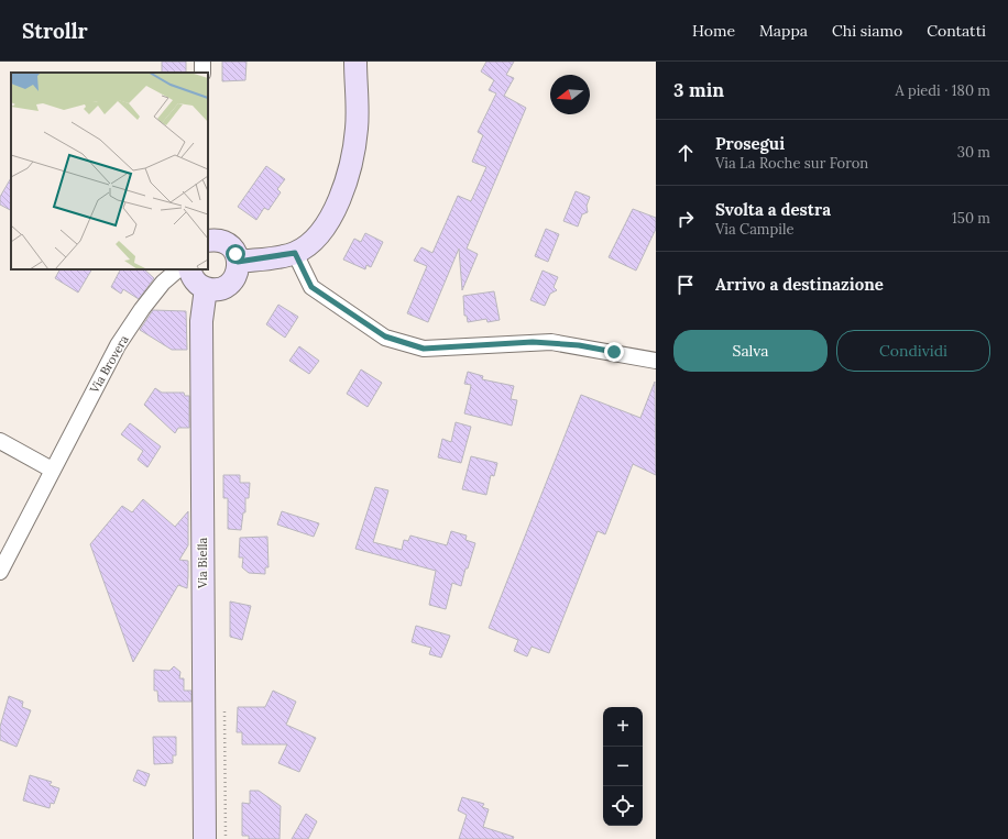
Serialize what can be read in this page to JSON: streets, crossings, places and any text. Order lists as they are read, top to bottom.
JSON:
{
  "streets": {
    "street": ["Via Brovera", "Via Biella"]
  },
  "north": "left",
  "page": {
    "header": "Strollr",
    "nav": [
      "Home",
      "Mappa",
      "Chi siamo",
      "Contatti"
    ],
    "heading": ["3 min", "A piedi · 180 m"],
    "list": [
      ["Prosegui", "Via La Roche sur Foron", "30 m"],
      ["Svolta a destra", "Via Campile", "150 m"],
      "Arrivo a destinazione"
    ],
    "buttons": ["Salva", "Condividi"],
    "map_buttons": ["+", "−"]
  }
}
